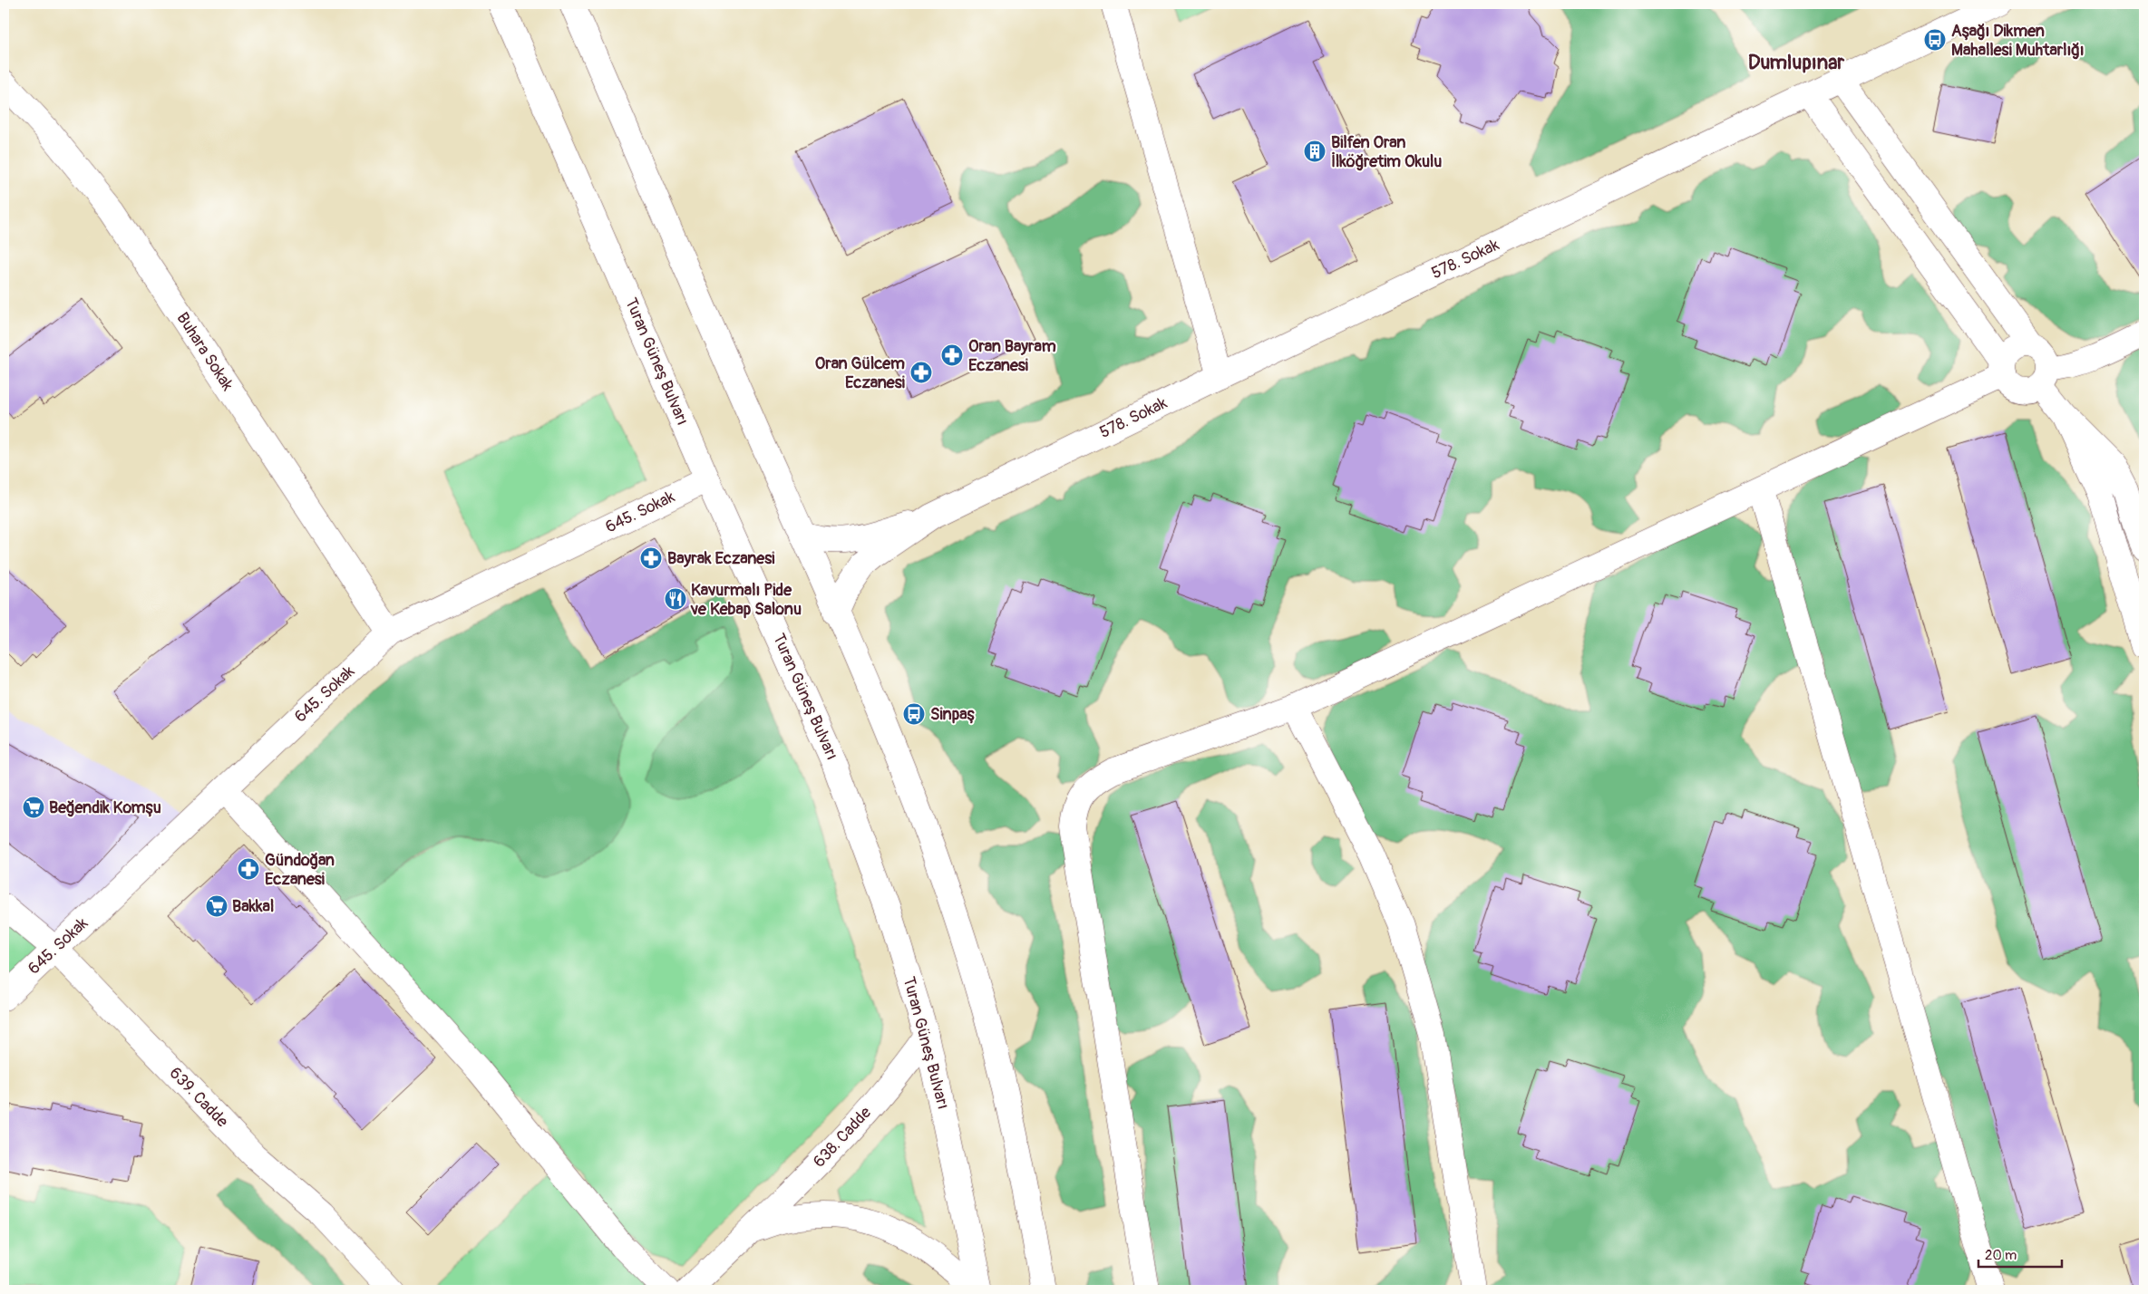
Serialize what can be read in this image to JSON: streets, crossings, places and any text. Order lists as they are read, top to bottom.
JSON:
{
  "streets": {
    "street": [
      "578. Sokak",
      "Buhara Sokak",
      "Turan Güneş Bulvarı",
      "645. Sokak",
      "639. Cadde",
      "638. Cadde"
    ]
  },
  "crossings": [
    ["Buhara Sokak", "645. Sokak"],
    ["Turan Güneş Bulvarı", "645. Sokak"],
    ["Turan Güneş Bulvarı", "638. Cadde"],
    ["645. Sokak", "639. Cadde"]
  ],
  "districts": ["Dumlupınar"],
  "places": {
    "bus stop": ["Aşağı Dikmen Mahallesi Muhtarlığı", "Sinpaş"],
    "building": ["Bilfen Oran İlköğretim Okulu"],
    "pharmacy": [
      "Oran Bayram Eczanesi",
      "Oran Gülcem Eczanesi",
      "Bayrak Eczanesi",
      "Gündoğan Eczanesi"
    ],
    "restaurant": ["Kavurmalı Pide ve Kebap Salonu"],
    "supermarket": ["Beğendik Komşu", "Bakkal"]
  },
  "scale_bar": "20 m"
}
